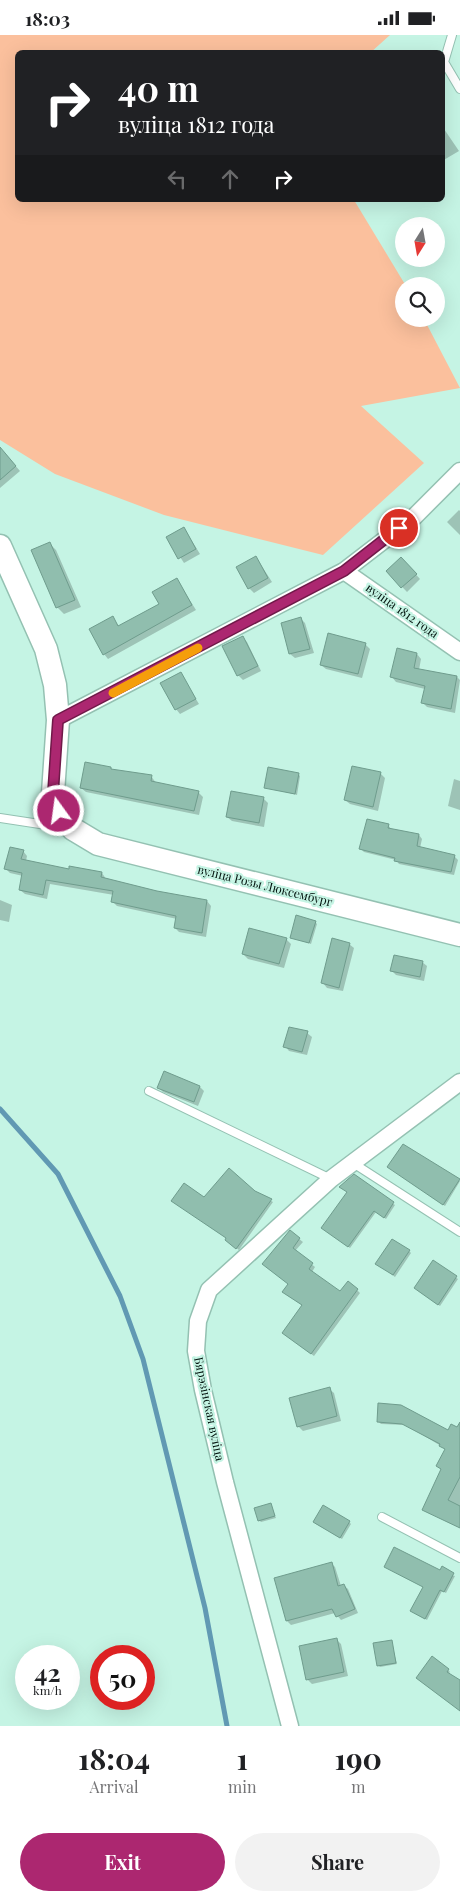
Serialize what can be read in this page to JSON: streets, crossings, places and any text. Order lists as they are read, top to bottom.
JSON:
{
  "streets": {
    "main road": ["вуліца Розы Люксембург"],
    "street": ["вуліца 1812 года", "Бярэзінская вуліца"]
  },
  "north": "bottom",
  "page": {
    "status": "18:03",
    "turn": ["40 m", "вуліца 1812 года"],
    "speed": "42 km/h",
    "limit": "50",
    "eta": [
      "18:04",
      "Arrival",
      "1",
      "min",
      "190",
      "m"
    ],
    "buttons": ["Exit", "Share"]
  }
}
